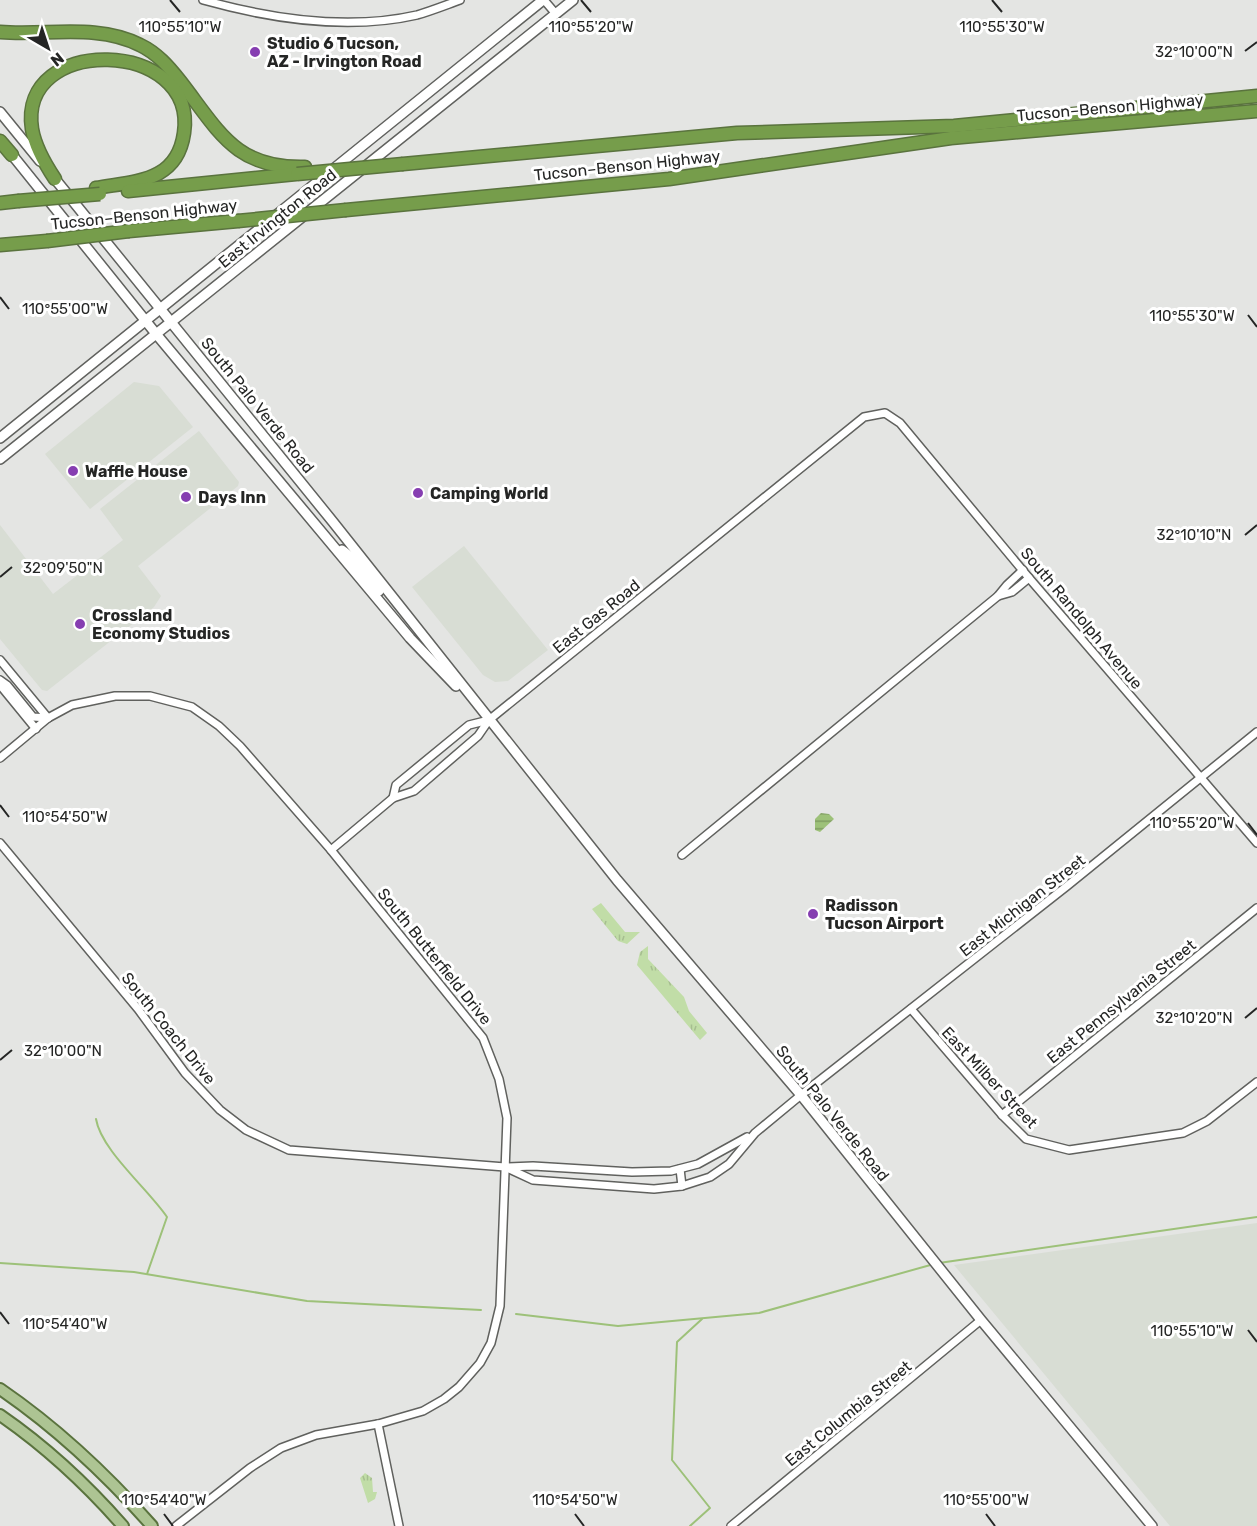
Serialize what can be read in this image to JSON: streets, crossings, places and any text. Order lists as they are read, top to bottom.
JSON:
{
  "streets": {
    "highway": ["Tucson–Benson Highway"],
    "main road": ["East Irvington Road", "South Palo Verde Road"],
    "street": [
      "East Gas Road",
      "South Randolph Avenue",
      "East Michigan Street",
      "South Butterfield Drive",
      "East Pennsylvania Street",
      "South Coach Drive",
      "East Milber Street",
      "East Columbia Street"
    ]
  },
  "crossings": [
    ["East Irvington Road", "South Palo Verde Road"],
    ["South Palo Verde Road", "East Gas Road"],
    ["South Palo Verde Road", "East Michigan Street"],
    ["South Palo Verde Road", "South Coach Drive"],
    ["South Palo Verde Road", "East Columbia Street"],
    ["East Gas Road", "South Randolph Avenue"],
    ["East Gas Road", "South Butterfield Drive"],
    ["South Randolph Avenue", "East Michigan Street"],
    ["East Michigan Street", "South Coach Drive"],
    ["East Michigan Street", "East Milber Street"],
    ["South Butterfield Drive", "South Coach Drive"],
    ["East Pennsylvania Street", "East Milber Street"]
  ],
  "places": [
    "Studio 6 Tucson, AZ - Irvington Road",
    "Waffle House",
    "Camping World",
    "Days Inn",
    "Crossland Economy Studios",
    "Radisson Tucson Airport"
  ],
  "north": "bottom right",
  "coordinates": [
    "110°55'10\"W",
    "110°55'20\"W",
    "110°55'30\"W",
    "32°10'00\"N",
    "110°55'00\"W",
    "32°10'10\"N",
    "32°09'50\"N",
    "110°54'50\"W",
    "32°10'20\"N",
    "110°54'40\"W"
  ]
}
